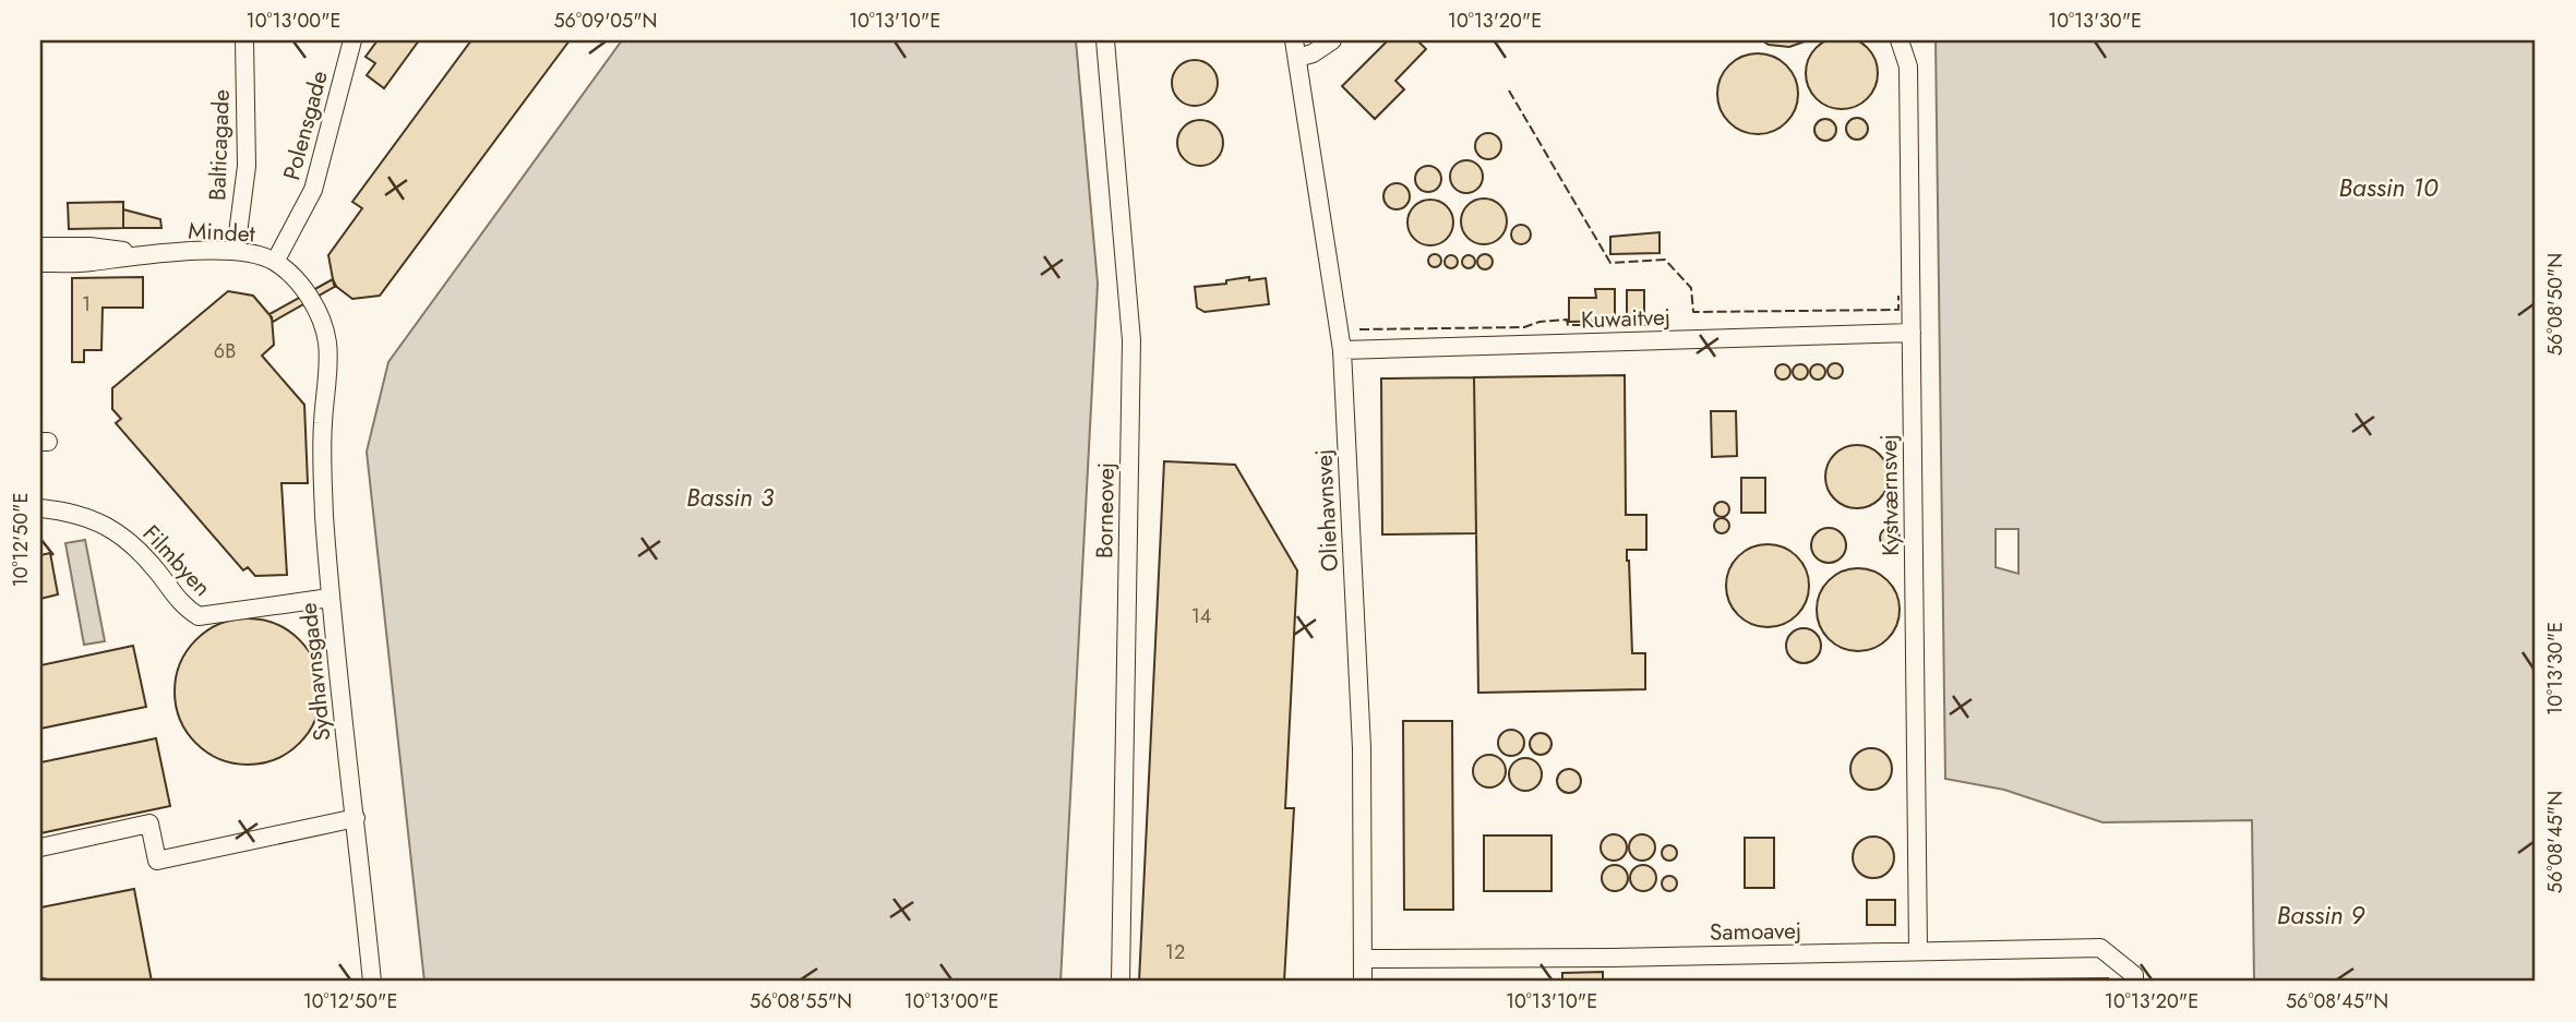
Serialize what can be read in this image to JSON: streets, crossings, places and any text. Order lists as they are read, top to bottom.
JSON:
{
  "streets": {
    "street": [
      "Polensgade",
      "Balticagade",
      "Mindet",
      "Kuwaitvej",
      "Kystværnsvej",
      "Borneovej",
      "Oliehavnsvej",
      "Filmbyen",
      "Sydhavnsgade",
      "Samoavej"
    ]
  },
  "crossings": [
    ["Polensgade", "Mindet"],
    ["Balticagade", "Mindet"],
    ["Mindet", "Sydhavnsgade"],
    ["Kuwaitvej", "Kystværnsvej"],
    ["Kuwaitvej", "Oliehavnsvej"],
    ["Kystværnsvej", "Samoavej"],
    ["Oliehavnsvej", "Samoavej"],
    ["Filmbyen", "Sydhavnsgade"]
  ],
  "water": ["Bassin 10", "Bassin 3", "Bassin 9"],
  "house_numbers": [
    "1",
    "6B",
    "14",
    "12"
  ],
  "coordinates": [
    "10°13'00\"E",
    "56°09'05\"N",
    "10°13'10\"E",
    "10°13'20\"E",
    "10°13'30\"E",
    "56°08'50\"N",
    "10°12'50\"E",
    "56°08'45\"N",
    "56°08'55\"N"
  ]
}
